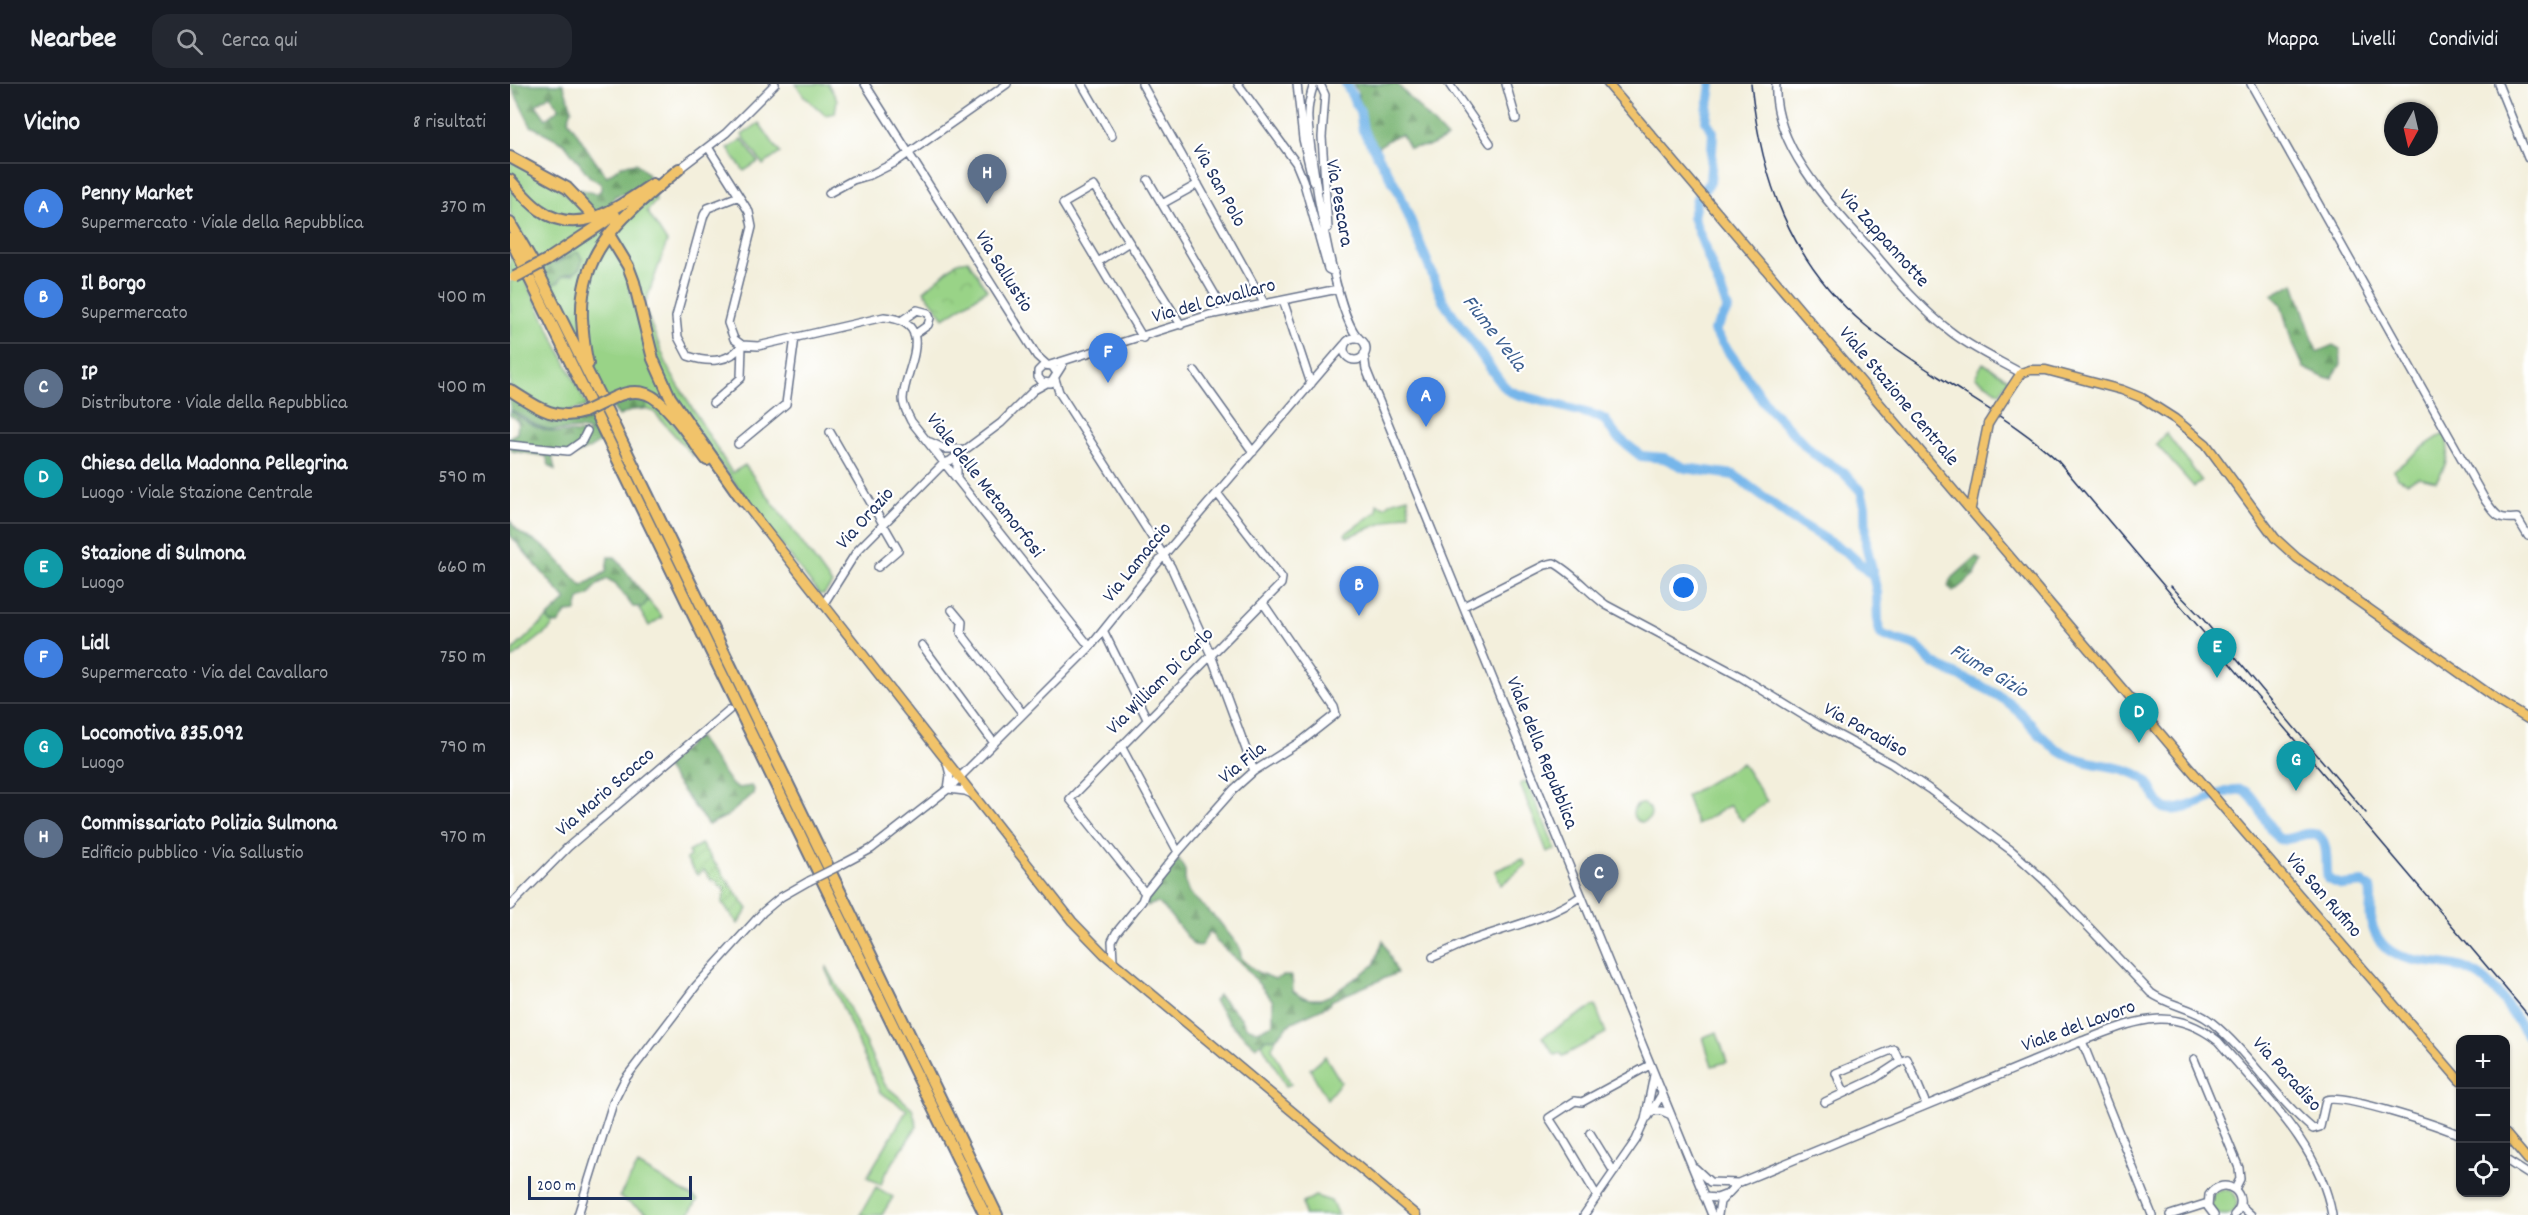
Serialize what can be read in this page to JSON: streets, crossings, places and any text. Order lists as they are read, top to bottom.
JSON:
{
  "streets": {
    "main road": ["Viale Stazione Centrale", "Via San Rufino"],
    "street": [
      "Via San Polo",
      "Via Pescara",
      "Via Zappannotte",
      "Via Sallustio",
      "Via del Cavallaro",
      "Viale delle Metamorfosi",
      "Via Orazio",
      "Via Lamaccio",
      "Via William Di Carlo",
      "Via Paradiso",
      "Viale della Repubblica",
      "Via Fila",
      "Via Mario Scocco",
      "Viale del Lavoro"
    ]
  },
  "crossings": [
    ["Via San Polo", "Via del Cavallaro"],
    ["Via Pescara", "Via del Cavallaro"],
    ["Via Pescara", "Via Lamaccio"],
    ["Via Pescara", "Viale della Repubblica"],
    ["Via Sallustio", "Via del Cavallaro"],
    ["Via Sallustio", "Via Orazio"],
    ["Viale Stazione Centrale", "Via San Rufino"],
    ["Viale delle Metamorfosi", "Via Orazio"],
    ["Viale delle Metamorfosi", "Via Lamaccio"],
    ["Via Lamaccio", "Via William Di Carlo"],
    ["Via Lamaccio", "Viale della Repubblica"],
    ["Via William Di Carlo", "Via Fila"],
    ["Via Paradiso", "Viale della Repubblica"]
  ],
  "water": ["Fiume Vella", "Fiume Gizio"],
  "scale_bar": "200 m",
  "north": "bottom",
  "page": {
    "header": "Nearbee",
    "search": "Cerca qui",
    "nav": ["Mappa", "Livelli", "Condividi"],
    "heading": ["Vicino", "8 risultati"],
    "pins": [
      "H",
      "F",
      "A",
      "B",
      "E",
      "D",
      "G",
      "C"
    ],
    "list": [
      {
        "mark": "A",
        "name": "Penny Market",
        "note": "Supermercato · Viale della Repubblica",
        "value": "370 m"
      },
      {
        "mark": "B",
        "name": "Il Borgo",
        "note": "Supermercato",
        "value": "400 m"
      },
      {
        "mark": "C",
        "name": "IP",
        "note": "Distributore · Viale della Repubblica",
        "value": "400 m"
      },
      {
        "mark": "D",
        "name": "Chiesa della Madonna Pellegrina",
        "note": "Luogo · Viale Stazione Centrale",
        "value": "590 m"
      },
      {
        "mark": "E",
        "name": "Stazione di Sulmona",
        "note": "Luogo",
        "value": "660 m"
      },
      {
        "mark": "F",
        "name": "Lidl",
        "note": "Supermercato · Via del Cavallaro",
        "value": "750 m"
      },
      {
        "mark": "G",
        "name": "Locomotiva 835.092",
        "note": "Luogo",
        "value": "790 m"
      },
      {
        "mark": "H",
        "name": "Commissariato Polizia Sulmona",
        "note": "Edificio pubblico · Via Sallustio",
        "value": "970 m"
      }
    ],
    "map_buttons": ["+", "−"],
    "scale": "200 m"
  }
}
